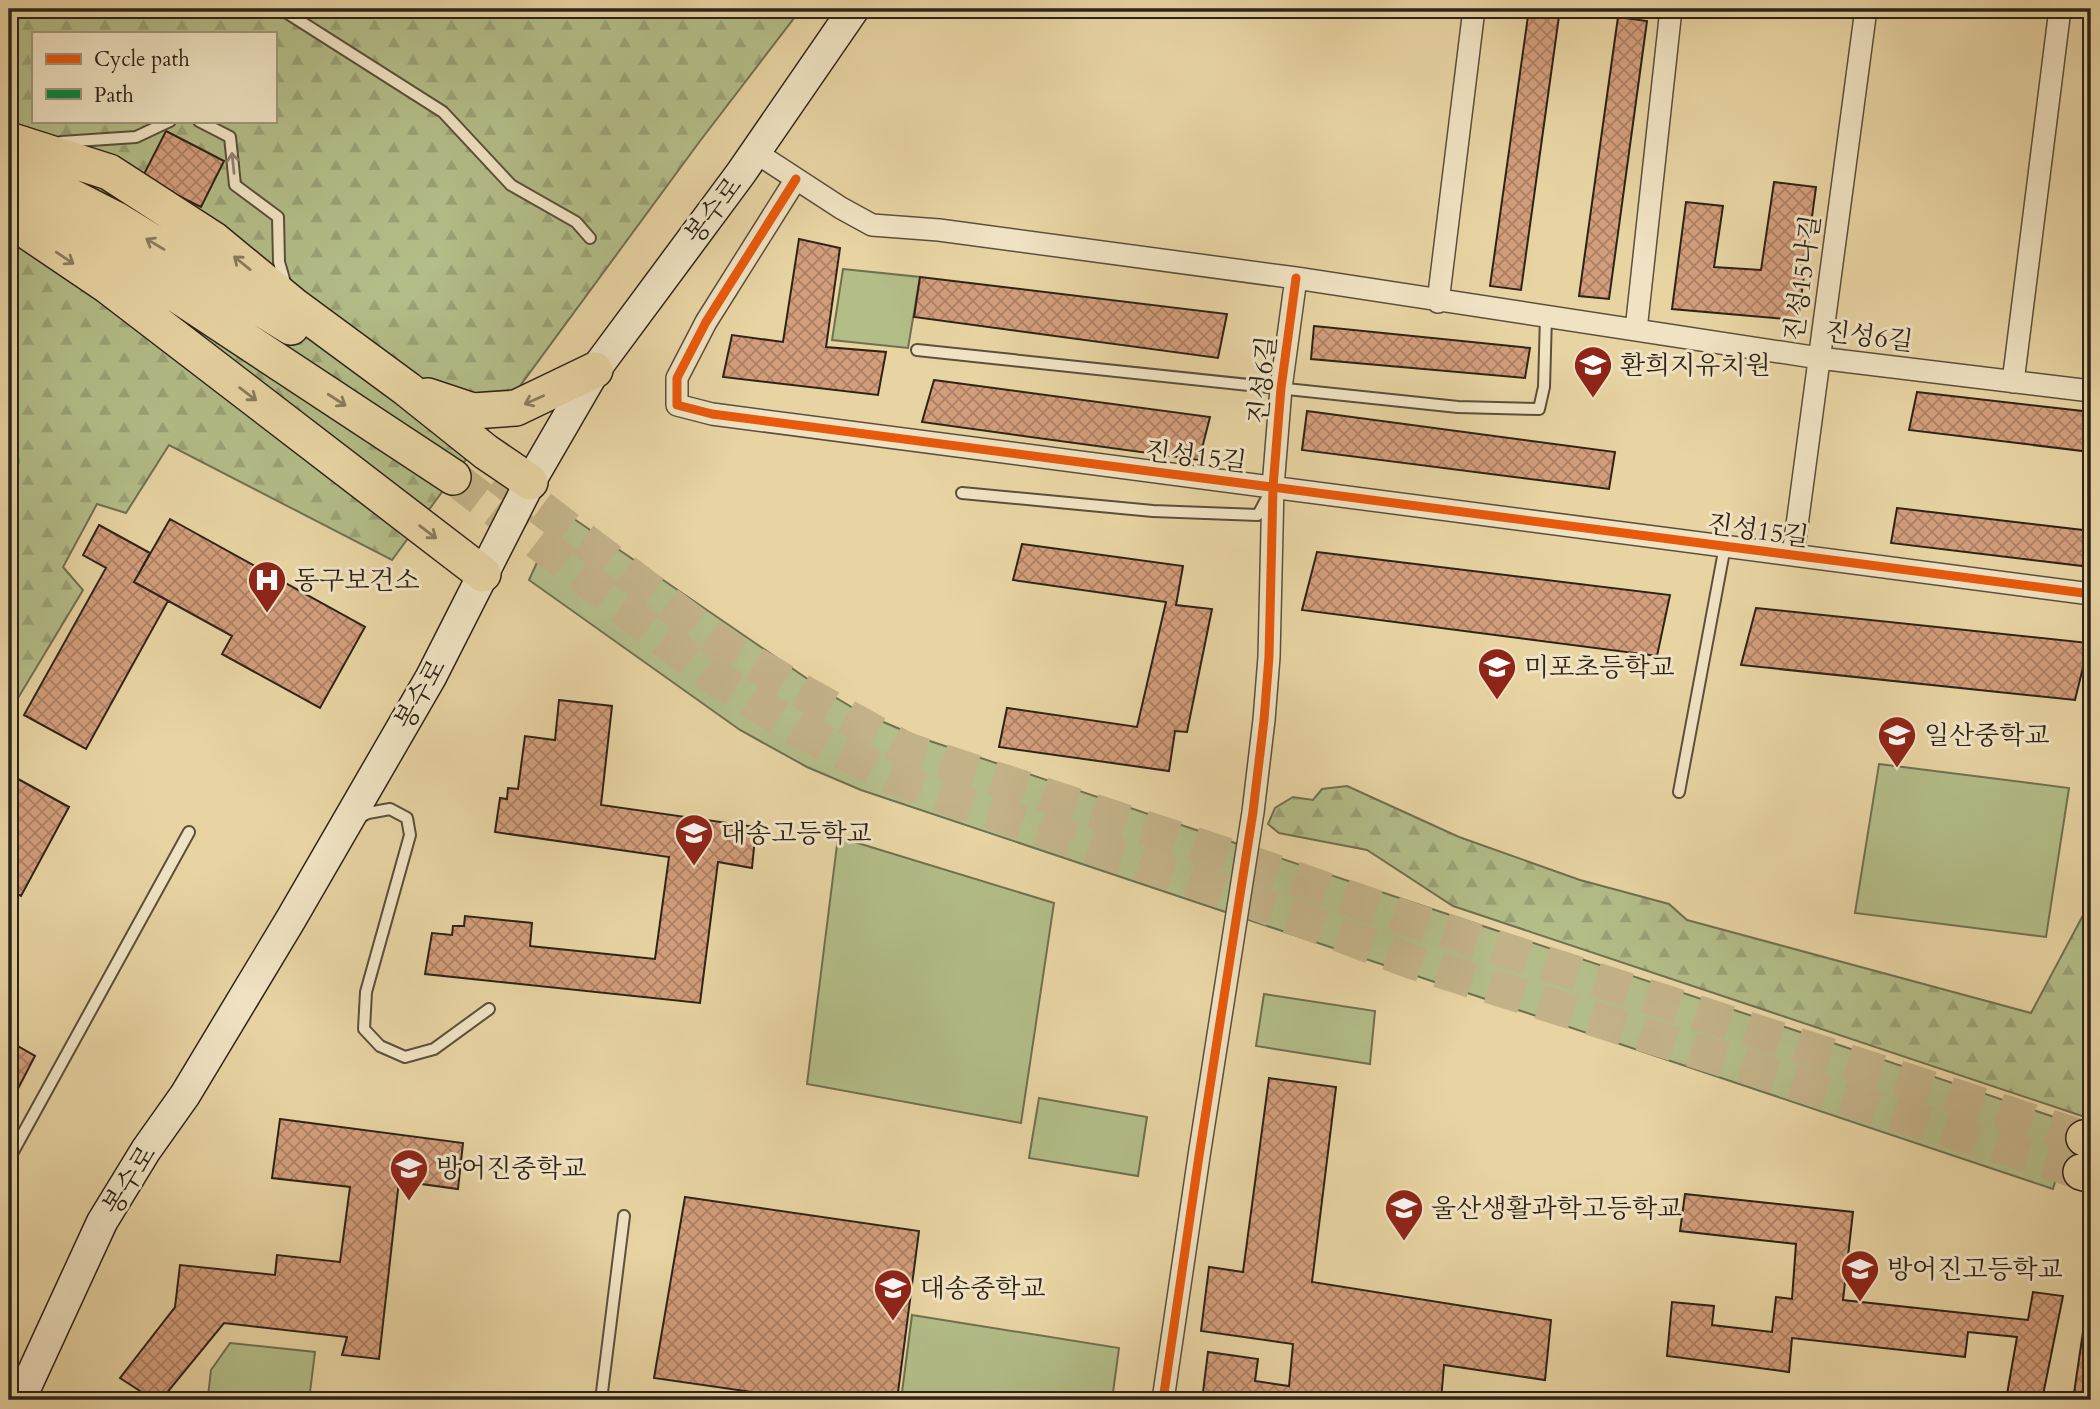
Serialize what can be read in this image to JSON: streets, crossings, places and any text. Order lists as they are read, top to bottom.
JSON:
{
  "streets": {
    "main road": ["봉수로"],
    "street": ["진성15나길", "진성6길", "진성15길"]
  },
  "crossings": [
    ["봉수로", "진성6길"],
    ["진성15나길", "진성6길"],
    ["진성15나길", "진성15길"],
    ["진성6길", "진성15길"]
  ],
  "places": {
    "school or university": [
      "환희지유치원",
      "미포초등학교",
      "일산중학교",
      "대송고등학교",
      "방어진중학교",
      "울산생활과학고등학교",
      "방어진고등학교",
      "대송중학교"
    ],
    "hospital": ["동구보건소"]
  },
  "legend": ["Cycle path", "Path"]
}
